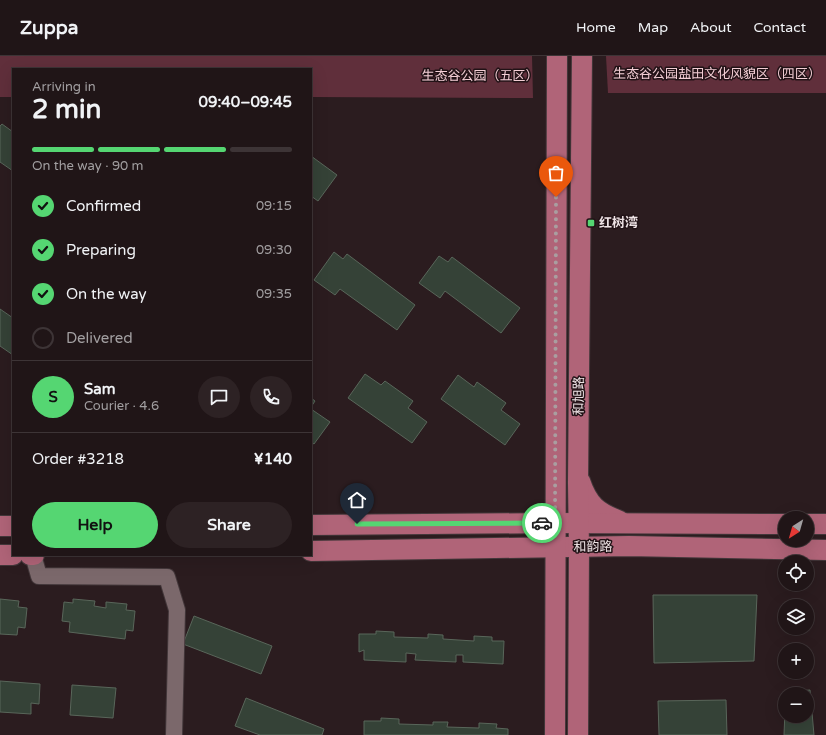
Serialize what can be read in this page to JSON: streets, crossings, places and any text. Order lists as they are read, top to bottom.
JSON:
{
  "streets": {
    "main road": ["和旭路", "和韵路"]
  },
  "crossings": [
    ["和旭路", "和韵路"]
  ],
  "parks": ["生态谷公园盐田文化风貌区（四区）", "生态谷公园（五区）"],
  "places": {
    "transit": ["红树湾"]
  },
  "north": "bottom left",
  "page": {
    "header": "Zuppa",
    "nav": [
      "Home",
      "Map",
      "About",
      "Contact"
    ],
    "heading": ["2 min", "Arriving in", "09:40–09:45"],
    "panel": [
      "Sam",
      "Courier · 4.6",
      "Order #3218",
      "¥140"
    ],
    "bar": "On the way · 90 m",
    "list": [
      ["Confirmed", "09:15"],
      ["Preparing", "09:30"],
      ["On the way", "09:35"],
      "Delivered"
    ],
    "round": "S",
    "buttons": ["Help", "Share"],
    "map_buttons": ["+", "−"]
  }
}
